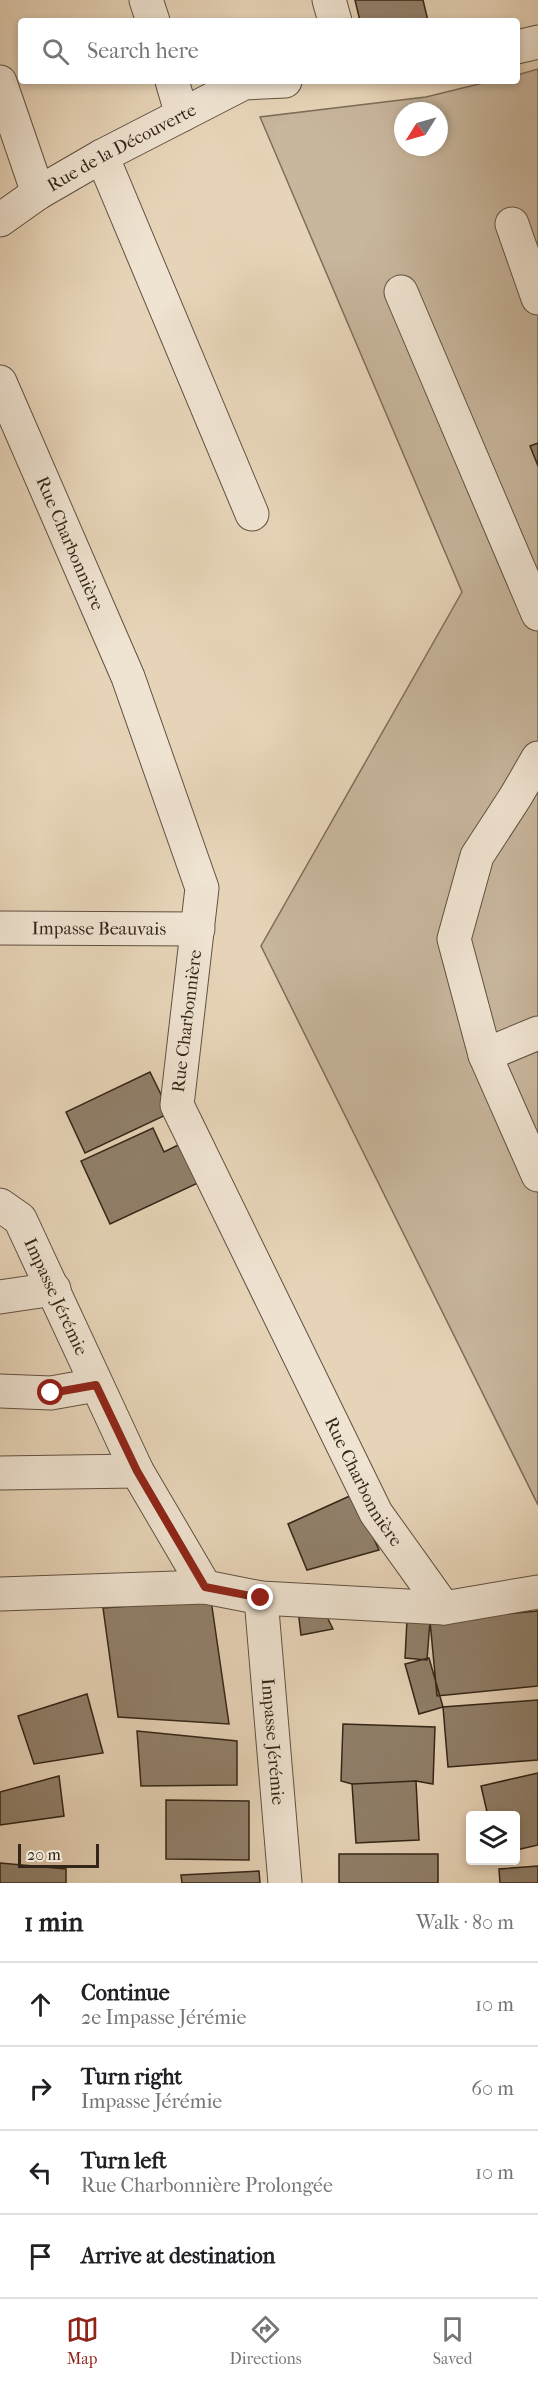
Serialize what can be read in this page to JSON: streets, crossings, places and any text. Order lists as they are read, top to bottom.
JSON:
{
  "streets": {
    "street": [
      "Rue de la Découverte",
      "Rue Charbonnière",
      "Impasse Beauvais",
      "Impasse Jérémie"
    ]
  },
  "crossings": [
    ["Rue Charbonnière", "Impasse Beauvais"]
  ],
  "scale_bar": "20 m",
  "north": "bottom left",
  "page": {
    "search": "Search here",
    "scale": "20 m",
    "heading": ["1 min", "Walk · 80 m"],
    "list": [
      ["Continue", "2e Impasse Jérémie", "10 m"],
      ["Turn right", "Impasse Jérémie", "60 m"],
      ["Turn left", "Rue Charbonnière Prolongée", "10 m"],
      "Arrive at destination"
    ],
    "nav": ["Map", "Directions", "Saved"]
  }
}
